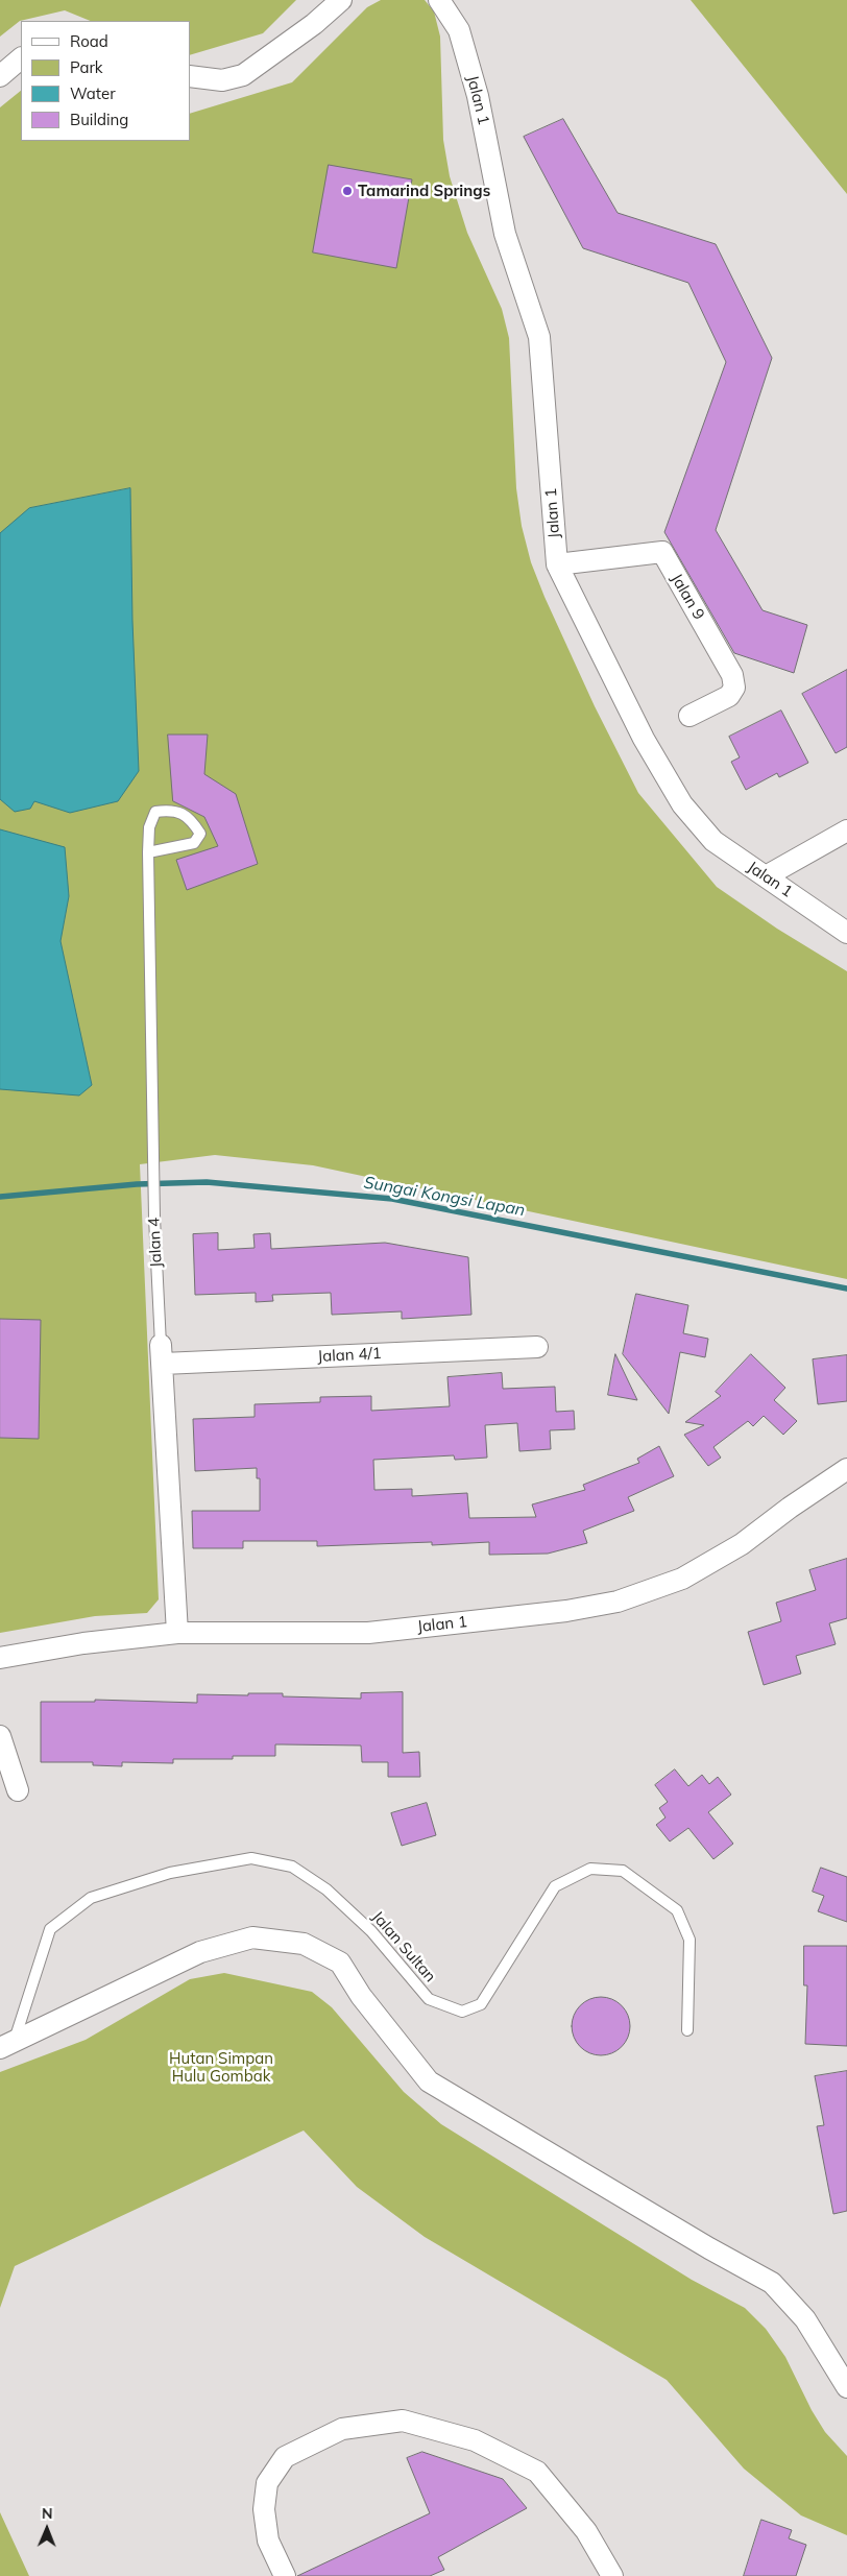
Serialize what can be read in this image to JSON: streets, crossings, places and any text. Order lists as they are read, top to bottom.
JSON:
{
  "streets": {
    "street": [
      "Jalan 1",
      "Jalan 9",
      "Jalan 4",
      "Jalan 4/1"
    ],
    "lane": ["Jalan Sultan"]
  },
  "crossings": [
    ["Jalan 1", "Jalan 9"],
    ["Jalan 1", "Jalan 4"],
    ["Jalan 4", "Jalan 4/1"]
  ],
  "water": ["Sungai Kongsi Lapan"],
  "parks": ["Hutan Simpan Hulu Gombak"],
  "places": ["Tamarind Springs"],
  "legend": [
    "Road",
    "Park",
    "Water",
    "Building"
  ],
  "north": "top"
}
